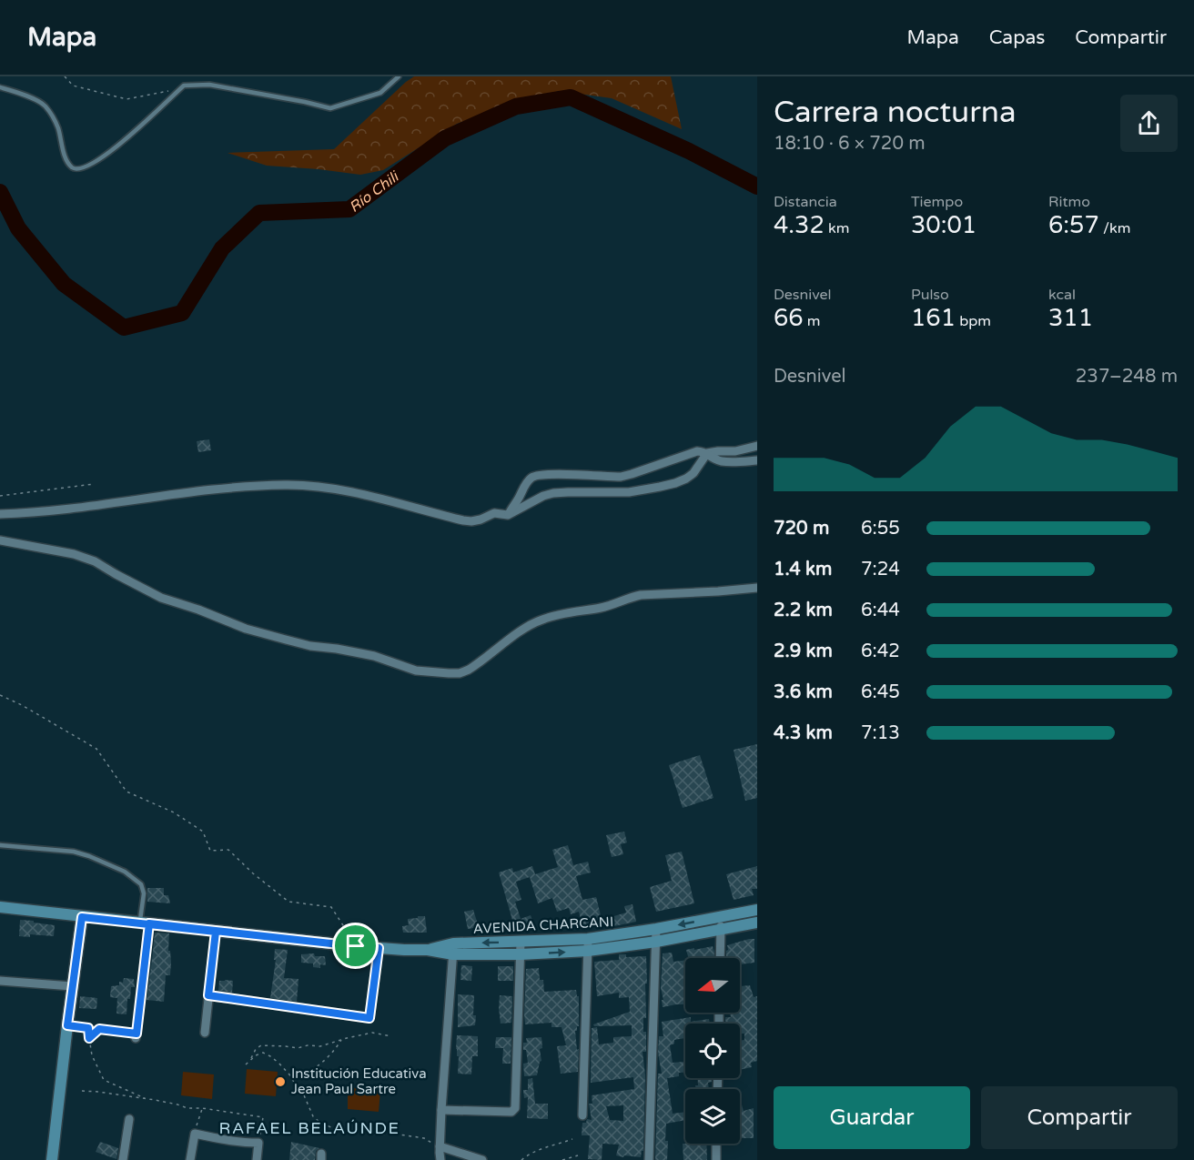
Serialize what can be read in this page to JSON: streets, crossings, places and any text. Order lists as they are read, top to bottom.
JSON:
{
  "streets": {
    "main road": ["AVENIDA CHARCANI"]
  },
  "districts": ["RAFAEL BELAÚNDE"],
  "water": ["Río Chili"],
  "places": ["Institución Educativa Jean Paul Sartre"],
  "north": "left",
  "page": {
    "header": "Mapa",
    "nav": ["Mapa", "Capas", "Compartir"],
    "heading": ["Carrera nocturna", "18:10 · 6 × 720 m"],
    "stats": [
      ["Distancia", "4.32 km"],
      ["Tiempo", "30:01"],
      ["Ritmo", "6:57 /km"],
      ["Desnivel", "66 m"],
      ["Pulso", "161 bpm"],
      ["kcal", "311"]
    ],
    "chart": ["Desnivel", "237–248 m"],
    "list": [
      {
        "name": "720 m",
        "note": "6:55"
      },
      {
        "name": "1.4 km",
        "note": "7:24"
      },
      {
        "name": "2.2 km",
        "note": "6:44"
      },
      {
        "name": "2.9 km",
        "note": "6:42"
      },
      {
        "name": "3.6 km",
        "note": "6:45"
      },
      {
        "name": "4.3 km",
        "note": "7:13"
      }
    ],
    "buttons": ["Guardar", "Compartir"]
  }
}
